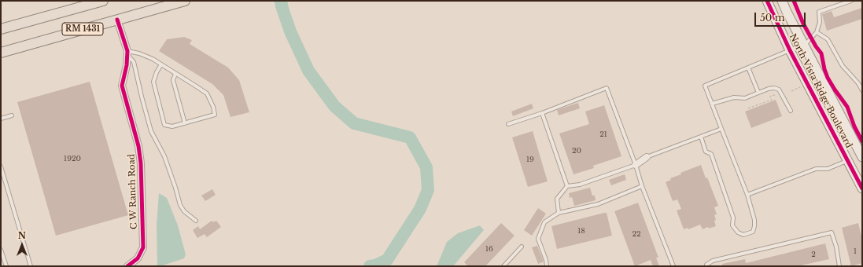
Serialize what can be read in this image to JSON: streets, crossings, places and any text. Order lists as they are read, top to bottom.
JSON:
{
  "streets": {
    "main road": ["RM 1431"],
    "street": ["North Vista Ridge Boulevard", "C W Ranch Road"]
  },
  "crossings": [
    ["RM 1431", "C W Ranch Road"]
  ],
  "house_numbers": [
    "21",
    "20",
    "1920",
    "19",
    "18",
    "22",
    "16",
    "1",
    "2"
  ],
  "scale_bar": "50 m",
  "north": "top"
}
